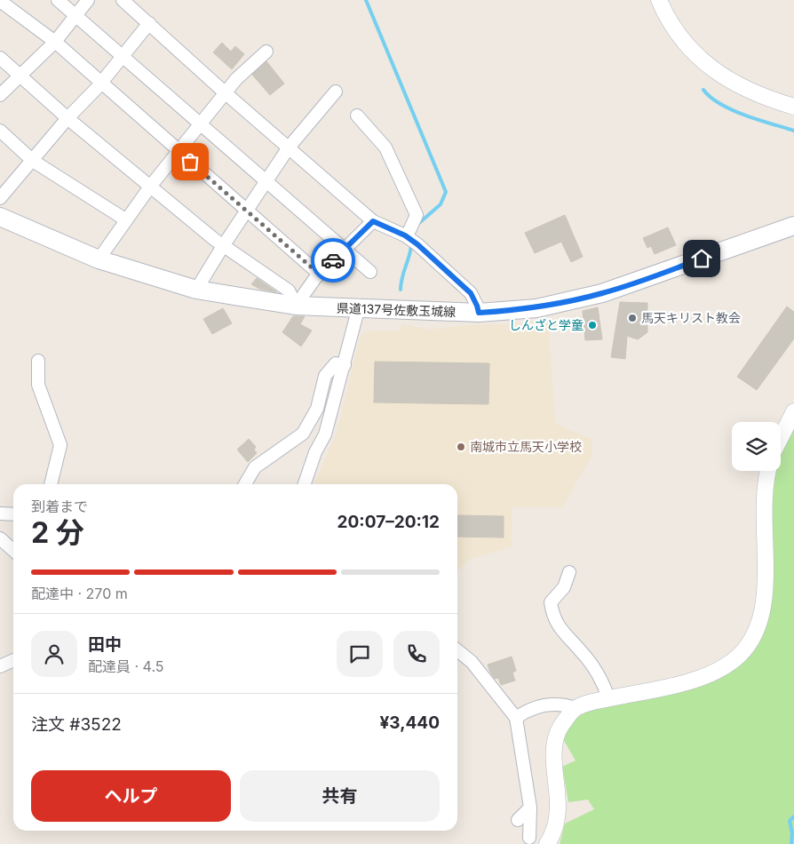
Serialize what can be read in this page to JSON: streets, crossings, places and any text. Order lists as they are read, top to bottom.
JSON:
{
  "streets": {
    "main road": ["県道137号佐敷玉城線"]
  },
  "places": ["馬天キリスト教会", "しんざと学童", "南城市立馬天小学校"],
  "page": {
    "heading": ["2 分", "到着まで", "20:07–20:12"],
    "panel": [
      "田中",
      "配達員 · 4.5",
      "注文 #3522",
      "¥3,440"
    ],
    "bar": "配達中 · 270 m",
    "buttons": ["ヘルプ", "共有"]
  }
}
